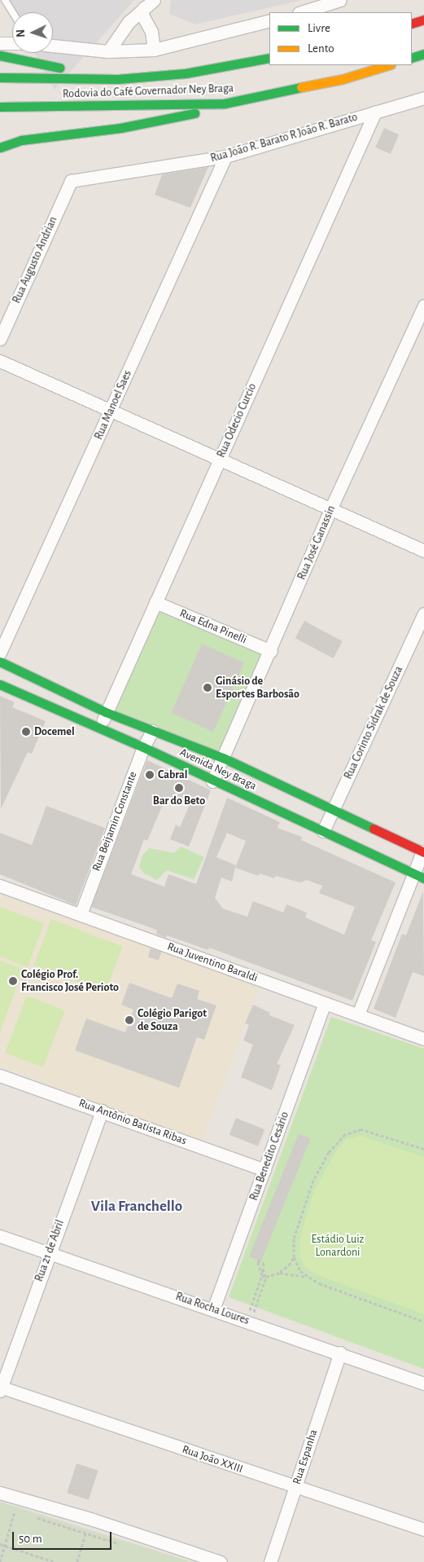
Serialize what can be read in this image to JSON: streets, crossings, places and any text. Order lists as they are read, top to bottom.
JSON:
{
  "streets": {
    "main road": ["Rodovia do Café Governador Ney Braga", "Avenida Ney Braga"],
    "street": [
      "Rua João R. Barato R João R. Barato",
      "Rua Augusto Andrian",
      "Rua Manoel Saes",
      "Rua Odecio Curcio",
      "Rua José Ganassin",
      "Rua Edna Pinelli",
      "Rua Corinto Sidrak de Souza",
      "Rua Beijamin Constante",
      "Rua Juventino Baraldi",
      "Rua Antônio Batista Ribas",
      "Rua Benedito Cesário",
      "Rua 21 de Abril",
      "Rua Rocha Loures",
      "Rua Espanha",
      "Rua João XXIII"
    ]
  },
  "crossings": [
    ["Rua João R. Barato R João R. Barato", "Rua Augusto Andrian"],
    ["Rua João R. Barato R João R. Barato", "Rua Manoel Saes"],
    ["Rua João R. Barato R João R. Barato", "Rua Odecio Curcio"],
    ["Rua Odecio Curcio", "Rua Edna Pinelli"],
    ["Rua Odecio Curcio", "Avenida Ney Braga"],
    ["Rua José Ganassin", "Rua Edna Pinelli"],
    ["Rua José Ganassin", "Avenida Ney Braga"],
    ["Rua Corinto Sidrak de Souza", "Avenida Ney Braga"],
    ["Avenida Ney Braga", "Rua Beijamin Constante"],
    ["Rua Beijamin Constante", "Rua Juventino Baraldi"],
    ["Rua Juventino Baraldi", "Rua Benedito Cesário"],
    ["Rua Antônio Batista Ribas", "Rua Benedito Cesário"],
    ["Rua Antônio Batista Ribas", "Rua 21 de Abril"],
    ["Rua Benedito Cesário", "Rua Rocha Loures"],
    ["Rua 21 de Abril", "Rua Rocha Loures"],
    ["Rua 21 de Abril", "Rua João XXIII"],
    ["Rua Rocha Loures", "Rua Espanha"],
    ["Rua Espanha", "Rua João XXIII"]
  ],
  "districts": ["Vila Franchello"],
  "parks": ["Estádio Luiz Lonardoni"],
  "places": [
    "Ginásio de Esportes Barbosão",
    "Docemel",
    "Cabral",
    "Bar do Beto",
    "Colégio Prof. Francisco José Perioto",
    "Colégio Parigot de Souza"
  ],
  "legend": ["Livre", "Lento"],
  "scale_bar": "50 m",
  "north": "left"
}
